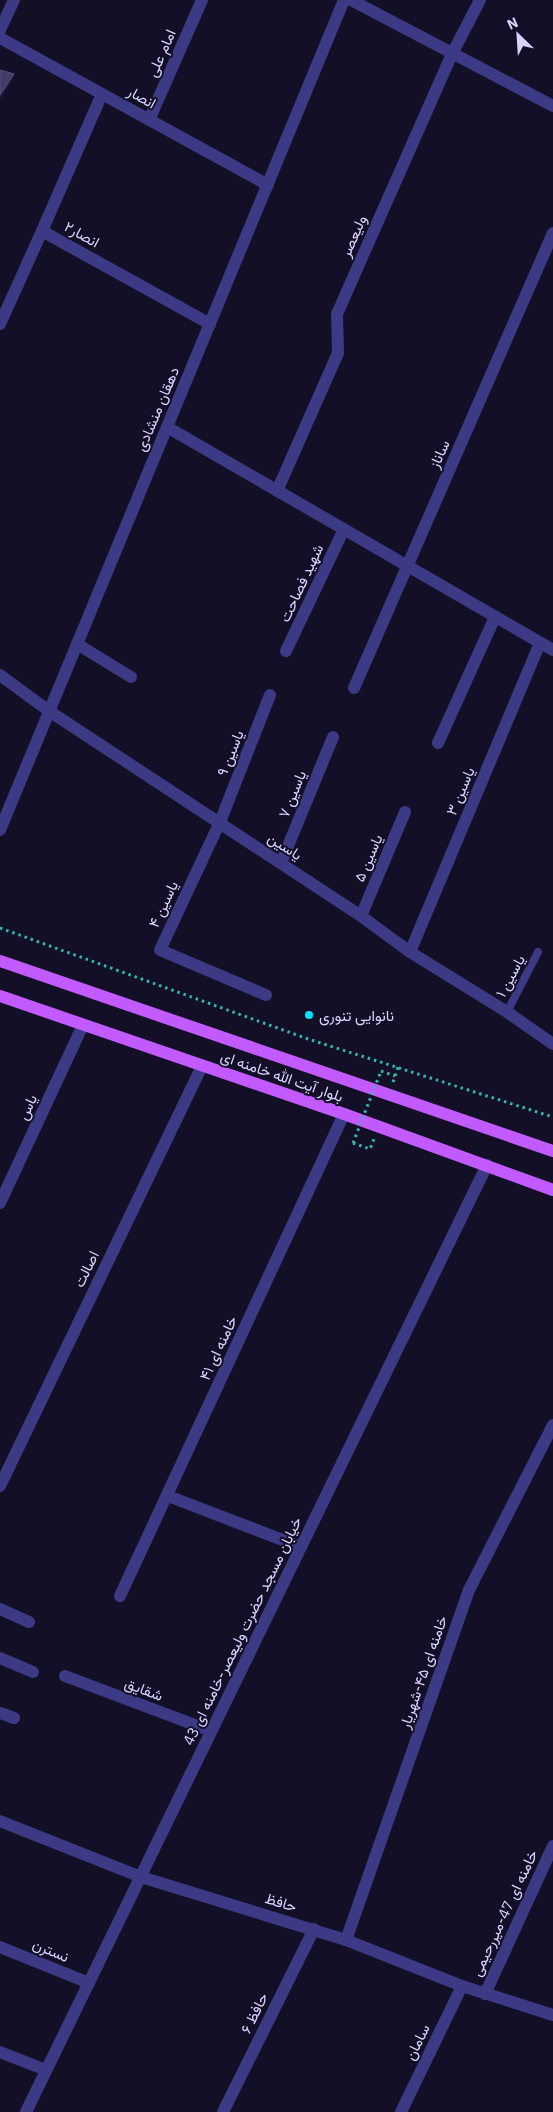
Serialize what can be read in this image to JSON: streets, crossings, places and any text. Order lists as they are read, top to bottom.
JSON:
{
  "streets": {
    "main road": ["بلوار آیت الله خامنه ای"],
    "street": [
      "امام علی",
      "انصار",
      "انصار۲",
      "ولیعصر",
      "دهقان منشادی",
      "ساناز",
      "شهید فصاحت",
      "یاسین ۹",
      "یاسین ۳",
      "یاسین ۷",
      "یاسین",
      "یاسین ۵",
      "یاسین ۴",
      "یاس",
      "اصالت",
      "خامنه ای ۴۱",
      "خیابان مسجد حضرت ولیعصر-خامنه ای 43",
      "خامنه ای ۴۵-شهریار",
      "شقایق",
      "حافظ",
      "خامنه ای 47-میررحیمی",
      "نسترن",
      "حافظ ۶",
      "سامان"
    ],
    "lane": ["یاسین ۱"]
  },
  "crossings": [
    ["امام علی", "انصار"],
    ["انصار", "انصار۲"],
    ["انصار", "دهقان منشادی"],
    ["انصار۲", "دهقان منشادی"],
    ["دهقان منشادی", "یاسین"],
    ["یاسین ۹", "یاسین"],
    ["یاسین ۹", "یاسین ۴"],
    ["یاسین ۳", "یاسین"],
    ["یاسین ۷", "یاسین"],
    ["یاسین", "یاسین ۵"],
    ["یاسین", "یاسین ۴"],
    ["یاسین", "یاسین ۱"],
    ["بلوار آیت الله خامنه ای", "یاس"],
    ["بلوار آیت الله خامنه ای", "اصالت"],
    ["بلوار آیت الله خامنه ای", "خامنه ای ۴۱"],
    ["بلوار آیت الله خامنه ای", "خیابان مسجد حضرت ولیعصر-خامنه ای 43"],
    ["خیابان مسجد حضرت ولیعصر-خامنه ای 43", "شقایق"],
    ["خیابان مسجد حضرت ولیعصر-خامنه ای 43", "حافظ"],
    ["خیابان مسجد حضرت ولیعصر-خامنه ای 43", "نسترن"],
    ["خامنه ای ۴۵-شهریار", "حافظ"],
    ["حافظ", "خامنه ای 47-میررحیمی"],
    ["حافظ", "حافظ ۶"],
    ["حافظ", "سامان"]
  ],
  "places": ["نانوایی تنوری"],
  "north": "top left"
}
